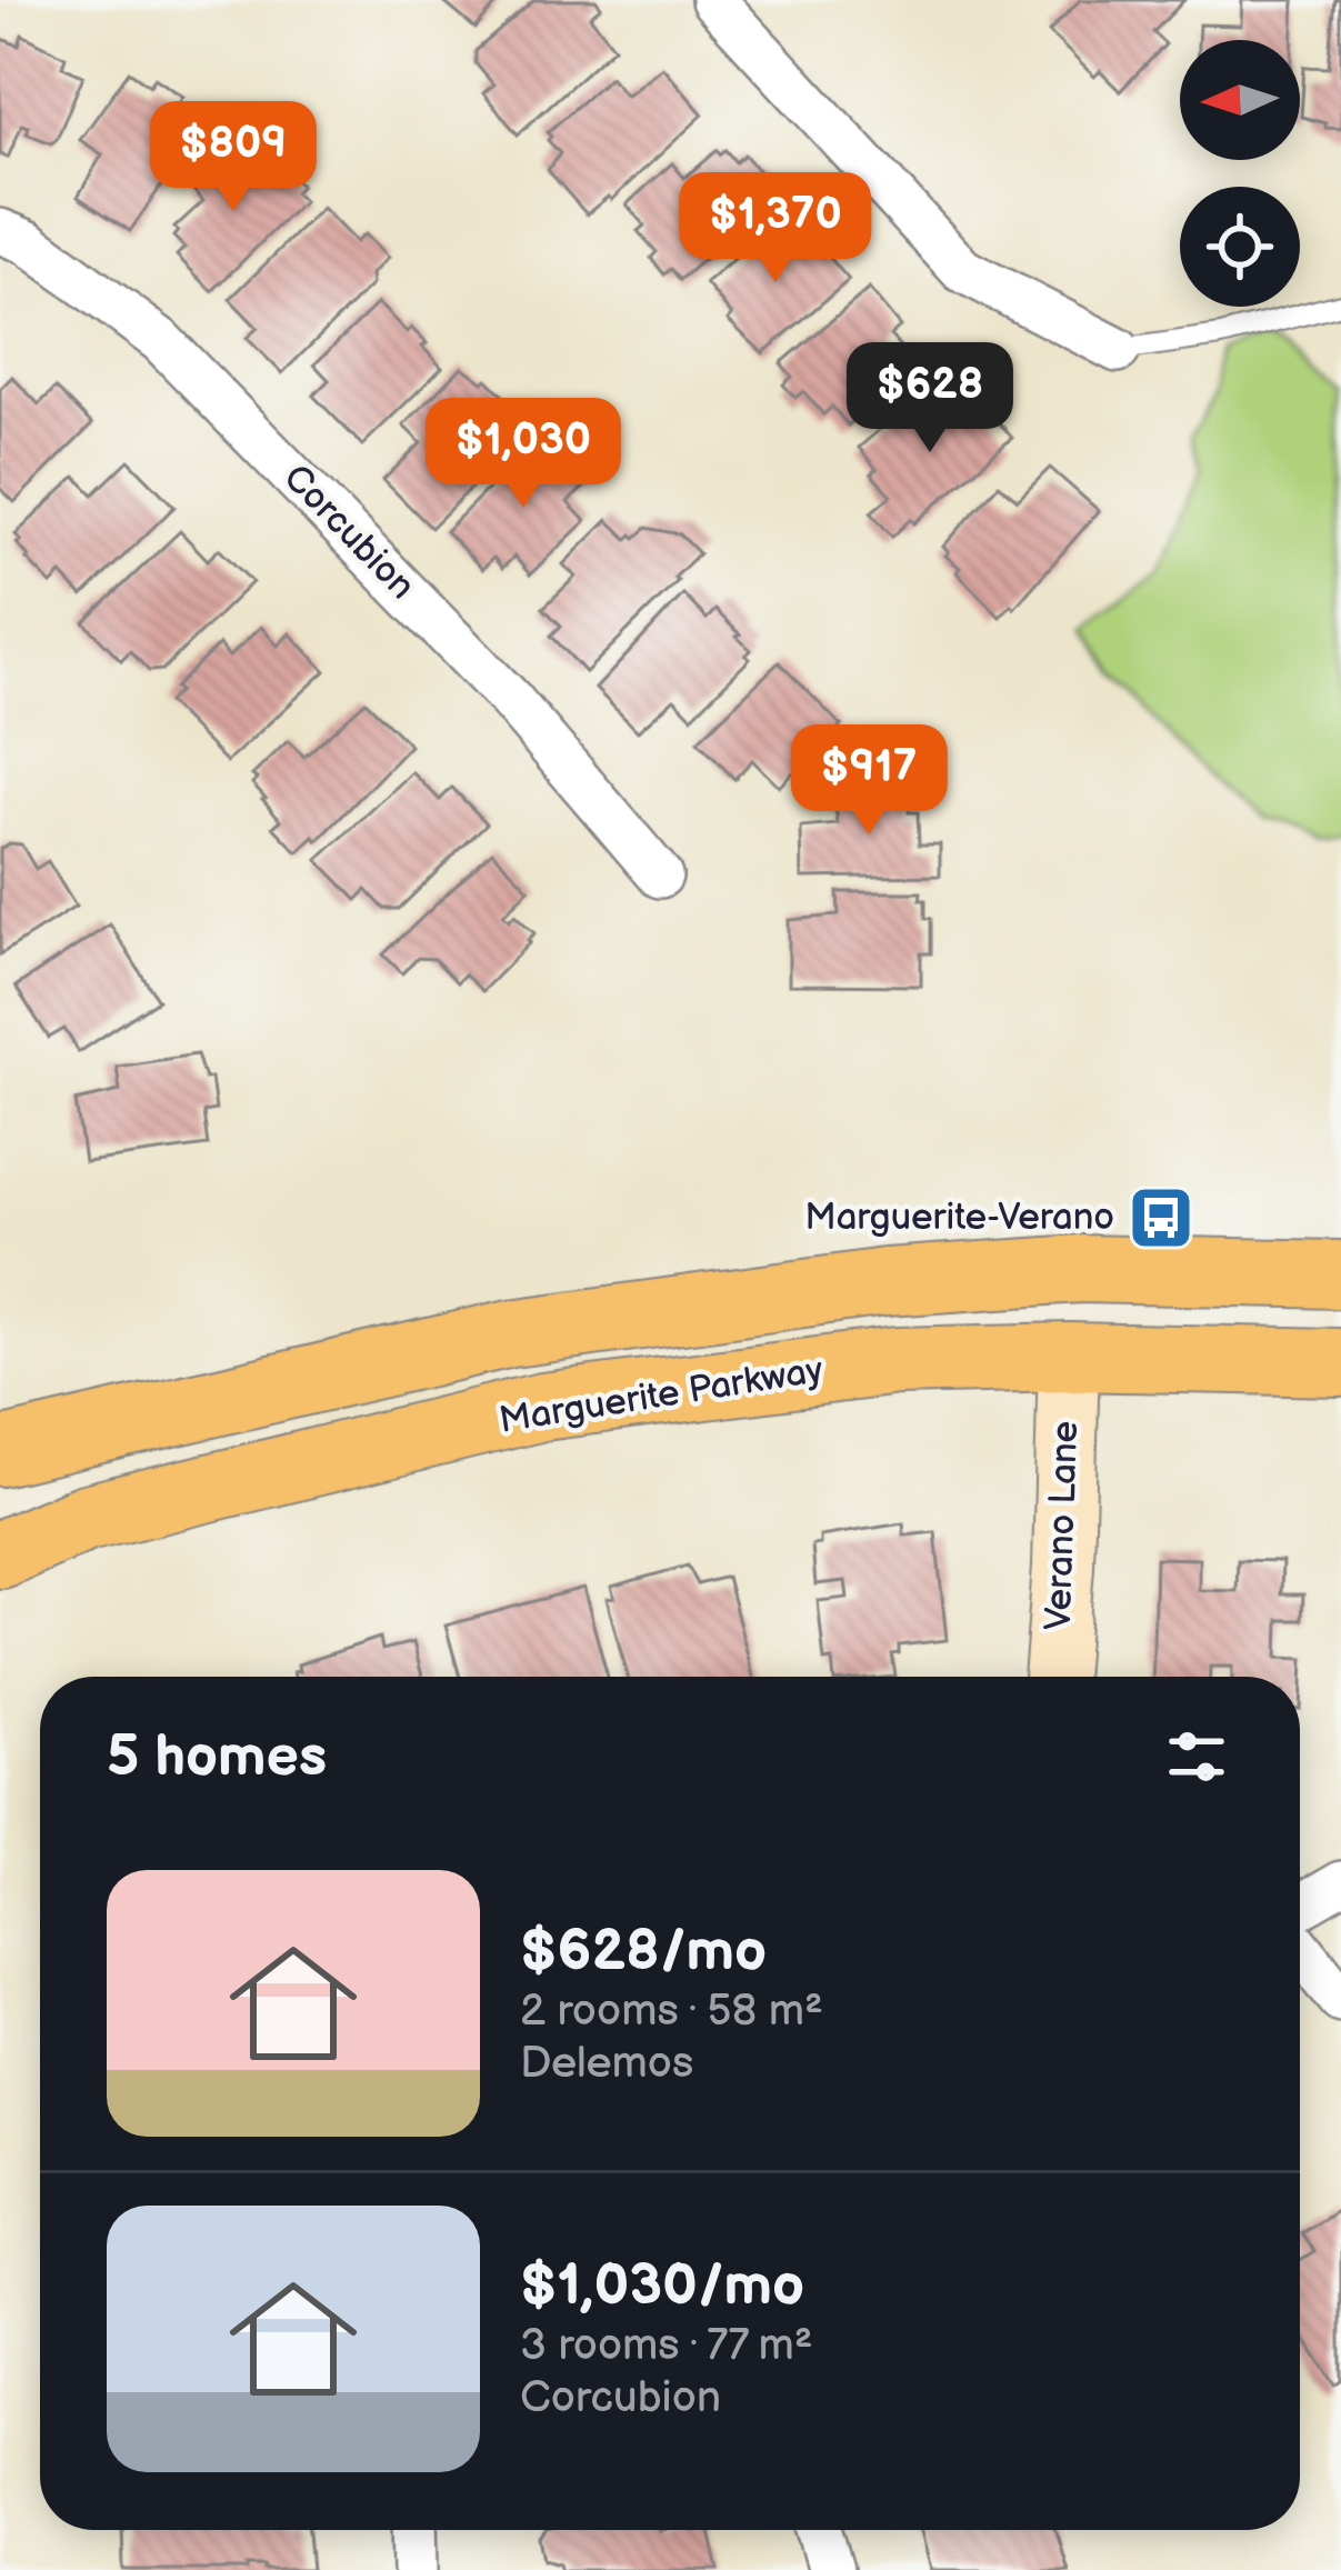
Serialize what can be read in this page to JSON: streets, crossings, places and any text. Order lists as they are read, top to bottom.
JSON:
{
  "streets": {
    "main road": ["Marguerite Parkway"],
    "street": ["Corcubion", "Verano Lane"]
  },
  "crossings": [
    ["Marguerite Parkway", "Verano Lane"]
  ],
  "places": {
    "bus stop": ["Marguerite-Verano"]
  },
  "north": "left",
  "page": {
    "price": [
      "$809",
      "$1,370",
      "$628",
      "$1,030",
      "$917"
    ],
    "heading": "5 homes",
    "list": [
      {
        "name": "$628/mo",
        "note": "2 rooms · 58 m² · Delemos"
      },
      {
        "name": "$1,030/mo",
        "note": "3 rooms · 77 m² · Corcubion"
      }
    ]
  }
}
